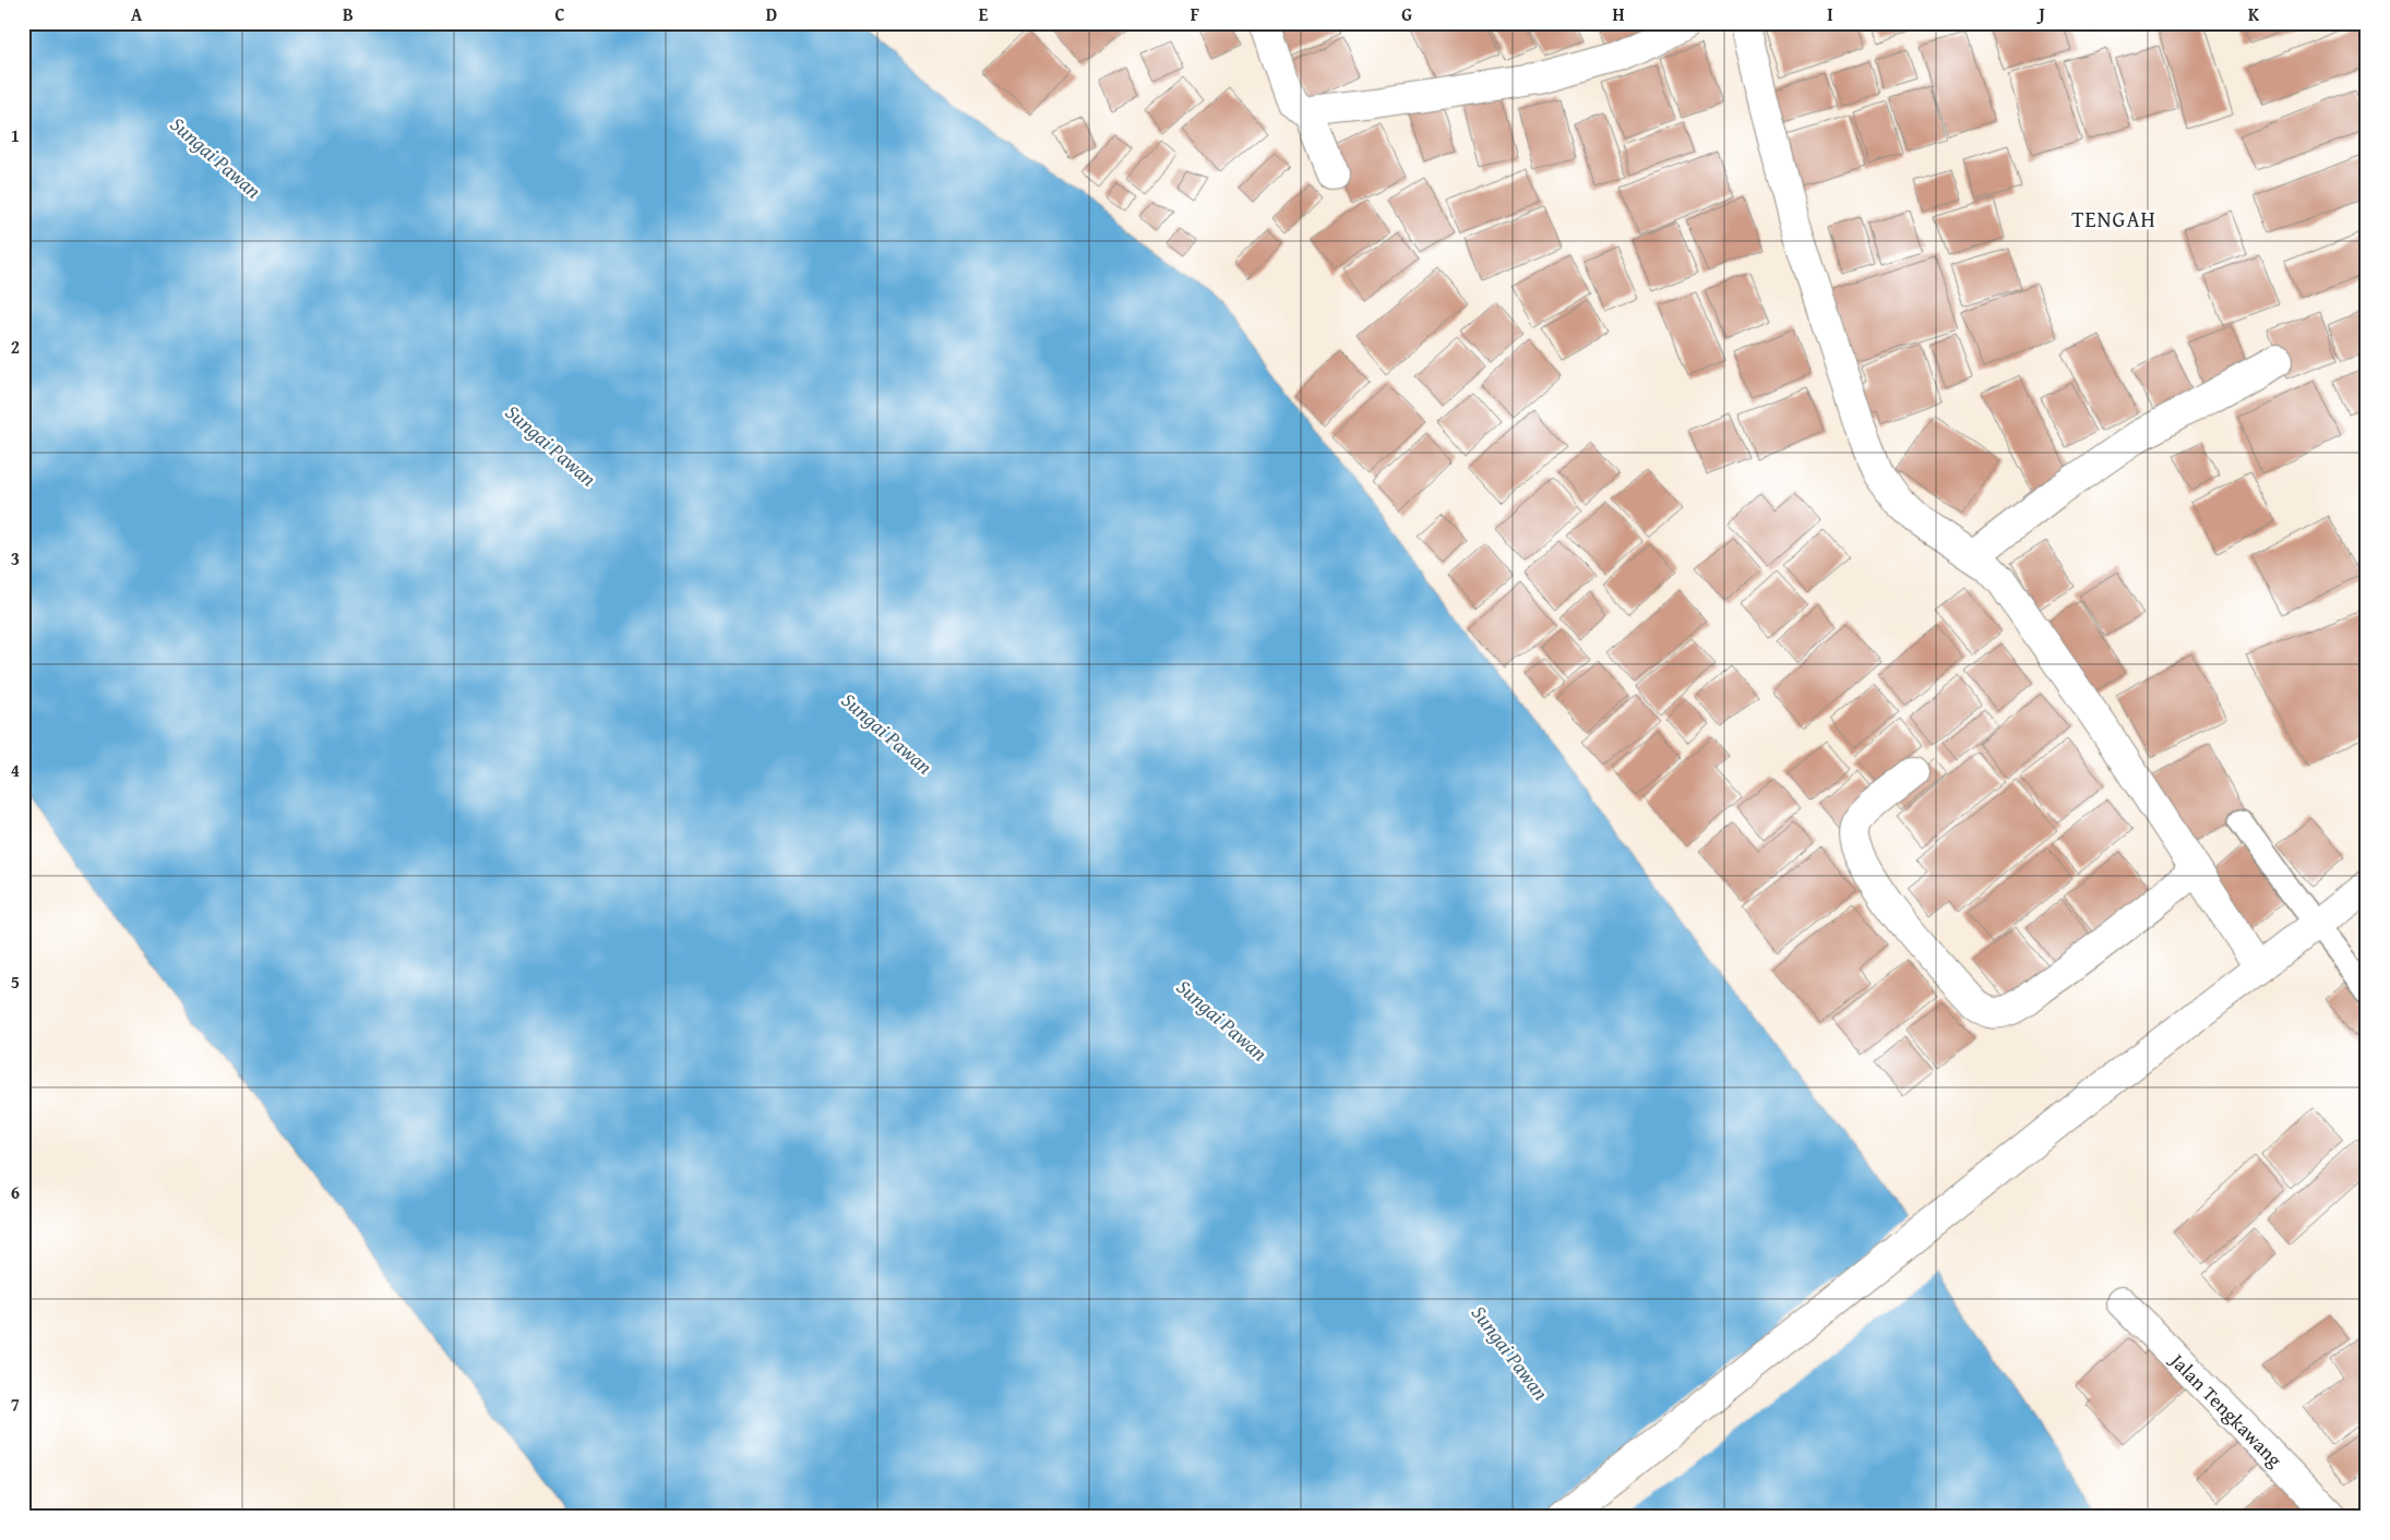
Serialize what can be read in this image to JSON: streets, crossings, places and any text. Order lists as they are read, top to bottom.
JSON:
{
  "streets": {
    "street": ["Jalan Tengkawang"]
  },
  "districts": ["TENGAH"],
  "water": ["Sungai Pawan"],
  "grid": {
    "columns": [
      "A",
      "B",
      "C",
      "D",
      "E",
      "F",
      "G",
      "H",
      "I",
      "J",
      "K"
    ],
    "rows": [
      "1",
      "2",
      "3",
      "4",
      "5",
      "6",
      "7"
    ]
  }
}
